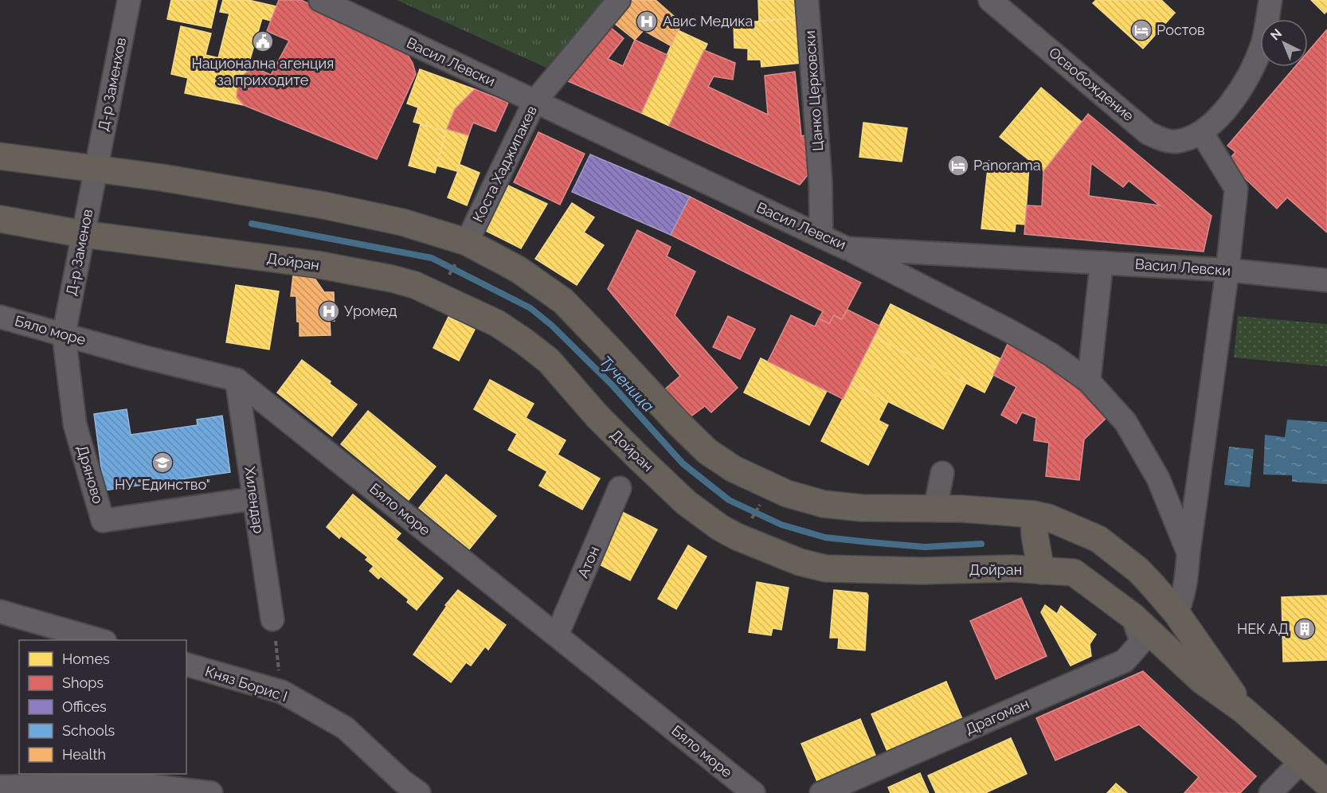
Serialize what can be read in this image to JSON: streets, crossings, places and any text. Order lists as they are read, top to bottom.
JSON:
{
  "streets": {
    "main road": ["Дойран"],
    "street": [
      "Васил Левски",
      "Д-р Заменхов",
      "Освобождение",
      "Цанко Церковски",
      "Коста Хаджипакев",
      "Д-р Заменов",
      "Бяло море",
      "Дряново",
      "Хилендар",
      "Атон",
      "Княз Борис I",
      "Драгоман"
    ]
  },
  "crossings": [
    ["Васил Левски", "Цанко Церковски"],
    ["Васил Левски", "Коста Хаджипакев"],
    ["Д-р Заменхов", "Д-р Заменов"],
    ["Д-р Заменов", "Дойран"],
    ["Д-р Заменов", "Бяло море"],
    ["Д-р Заменов", "Дряново"],
    ["Дойран", "Драгоман"],
    ["Бяло море", "Дряново"],
    ["Бяло море", "Хилендар"],
    ["Бяло море", "Атон"],
    ["Дряново", "Хилендар"]
  ],
  "water": ["Тученица"],
  "places": {
    "hospital": ["Авис Медика", "Уромед"],
    "hotel": ["Ростов", "Panorama"],
    "public building": ["Национална агенция за приходите"],
    "school or university": ["НУ \"Единство\""],
    "building": ["НЕК АД"]
  },
  "legend": [
    "Homes",
    "Shops",
    "Offices",
    "Schools",
    "Health"
  ],
  "north": "top left"
}
